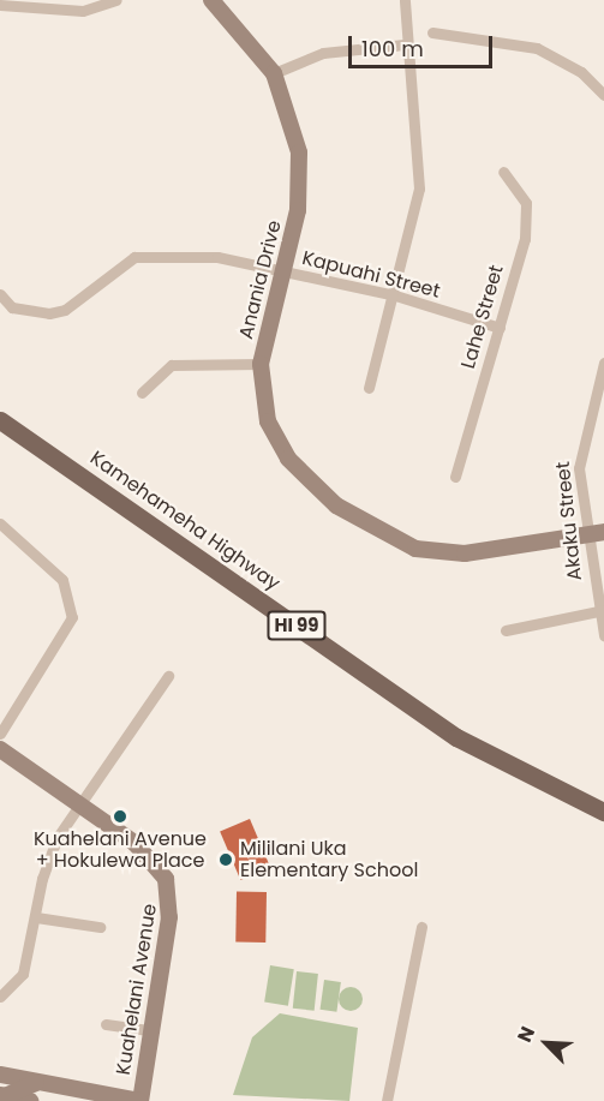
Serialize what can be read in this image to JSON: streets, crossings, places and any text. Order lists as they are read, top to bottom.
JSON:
{
  "streets": {
    "main road": ["Kamehameha Highway", "HI 99"],
    "street": [
      "Kapuahi Street",
      "Anania Drive",
      "Lahe Street",
      "Akaku Street",
      "Kuahelani Avenue"
    ]
  },
  "crossings": [
    ["Kapuahi Street", "Anania Drive"],
    ["Kapuahi Street", "Lahe Street"],
    ["Anania Drive", "Akaku Street"]
  ],
  "places": ["Kuahelani Avenue + Hokulewa Place", "Mililani Uka Elementary School"],
  "scale_bar": "100 m",
  "north": "top left"
}
